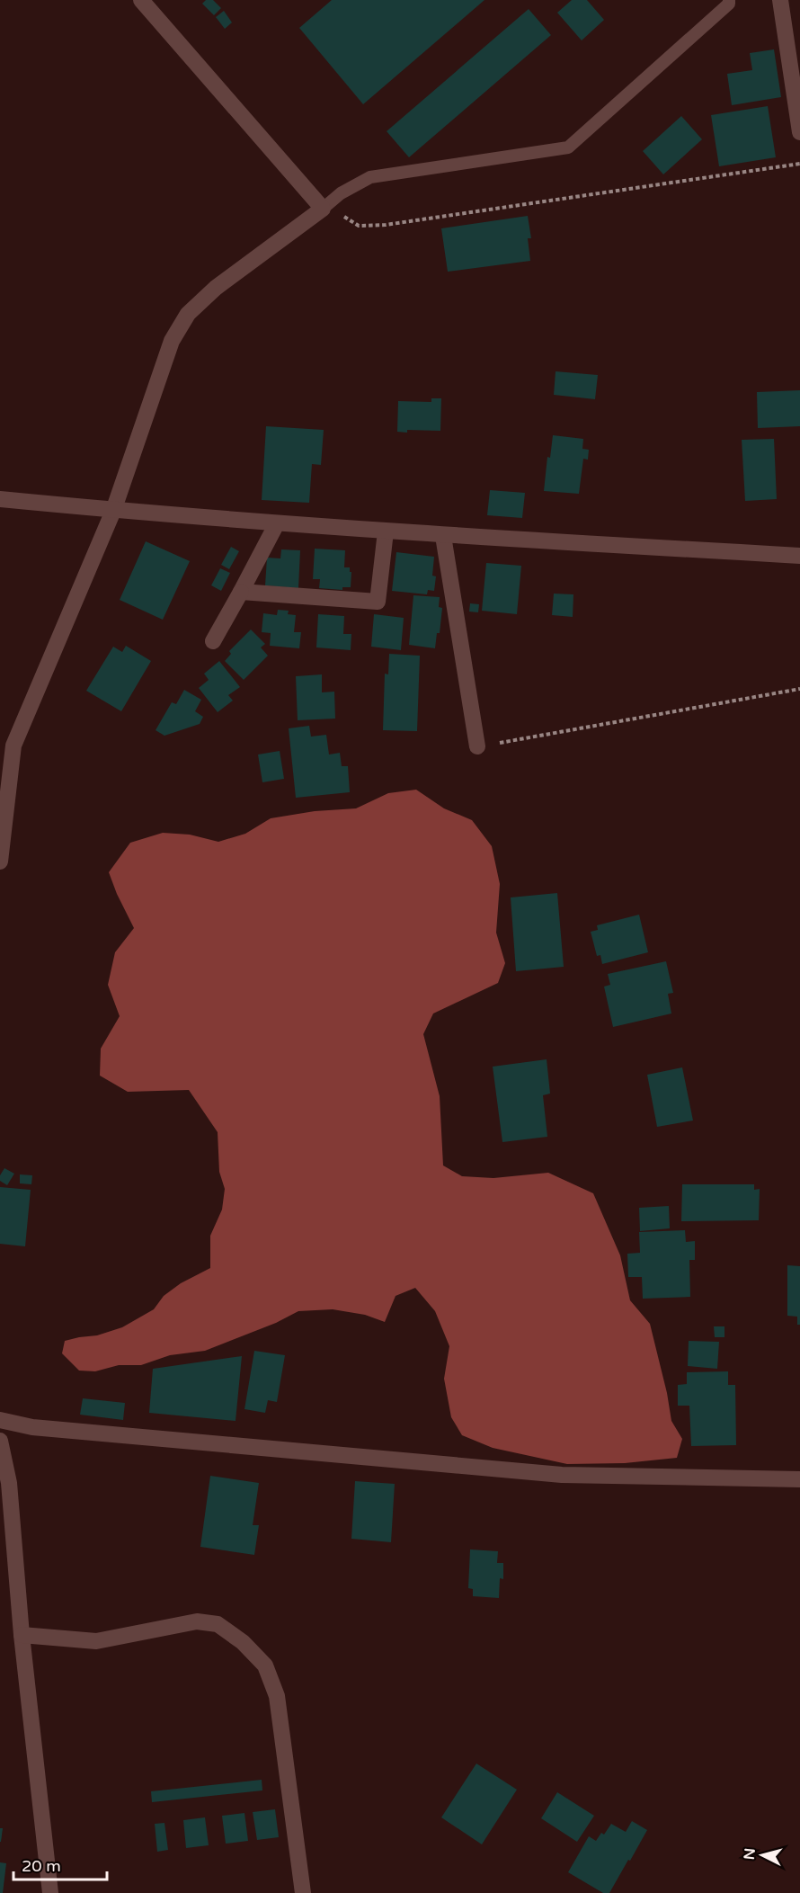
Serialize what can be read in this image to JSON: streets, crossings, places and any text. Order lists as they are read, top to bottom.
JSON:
{
  "scale_bar": "20 m",
  "north": "left"
}
